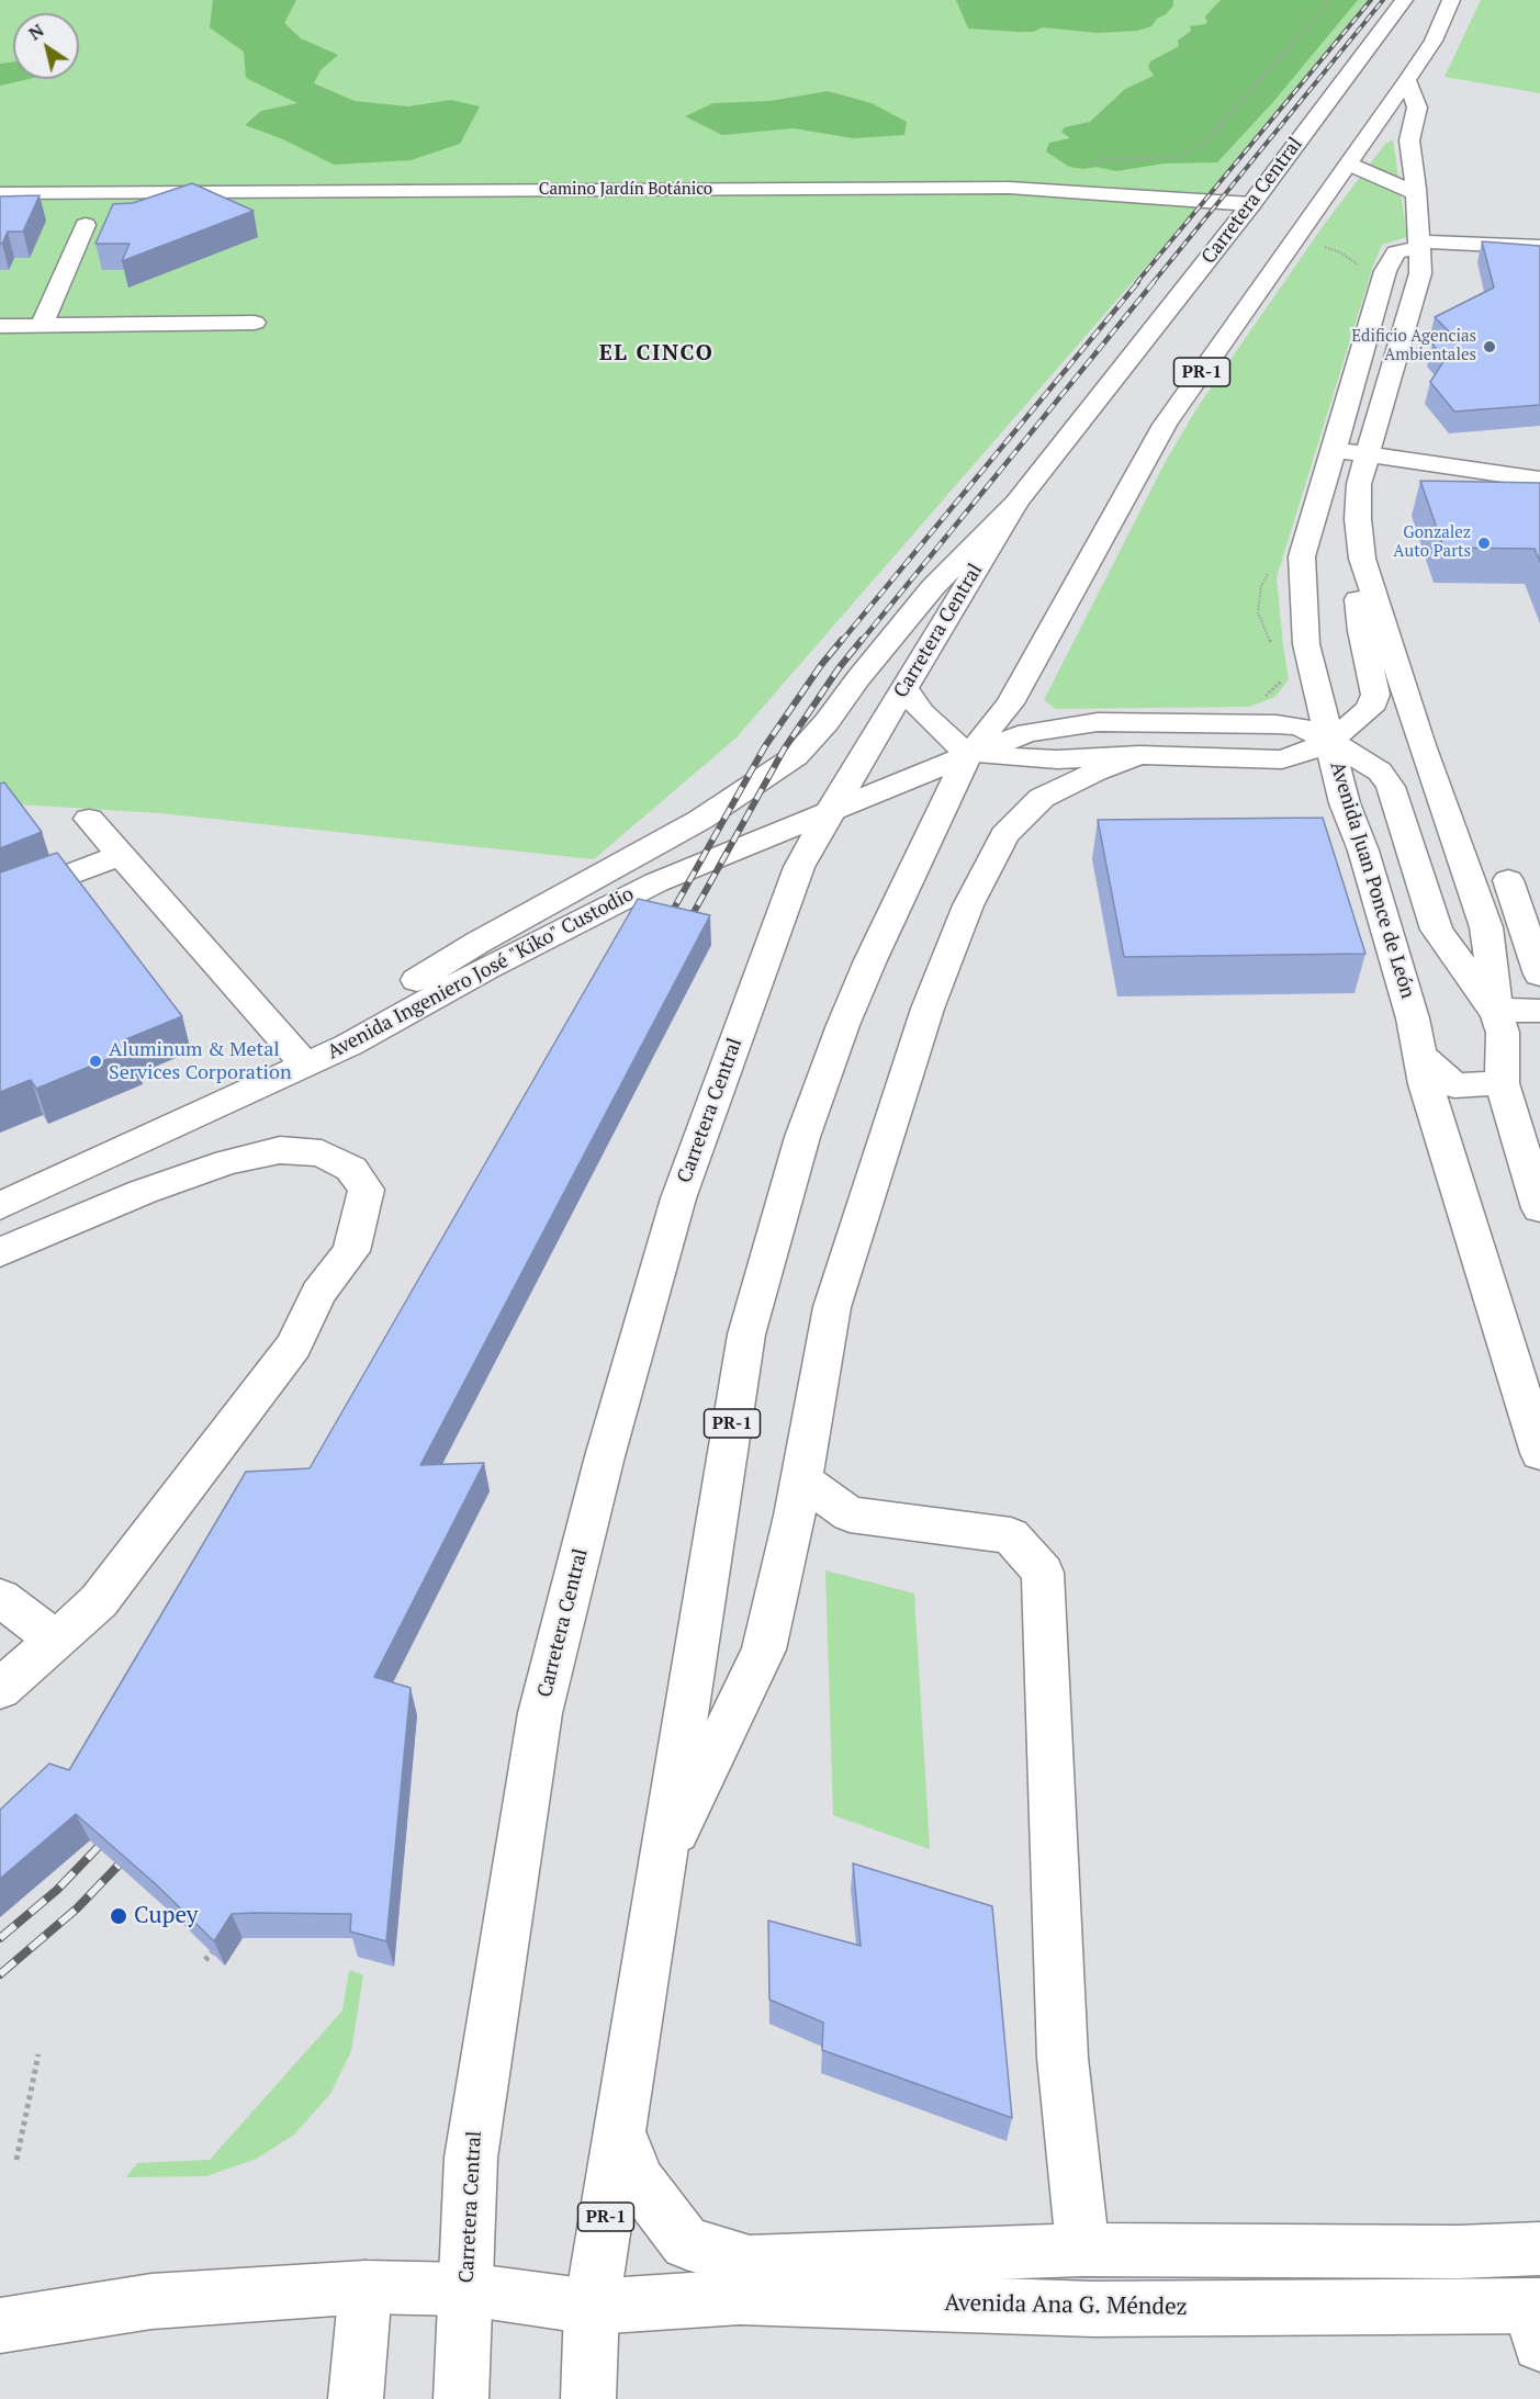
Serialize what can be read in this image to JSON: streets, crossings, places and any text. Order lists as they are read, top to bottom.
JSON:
{
  "streets": {
    "main road": [
      "Camino Jardín Botánico",
      "Carretera Central",
      "PR-1",
      "Avenida Juan Ponce de León",
      "Avenida Ingeniero José \"Kiko\" Custodio",
      "Avenida Ana G. Méndez"
    ]
  },
  "crossings": [
    ["Camino Jardín Botánico", "Carretera Central"],
    ["Carretera Central", "Avenida Ingeniero José \"Kiko\" Custodio"],
    ["PR-1", "Avenida Ingeniero José \"Kiko\" Custodio"],
    ["PR-1", "Avenida Ana G. Méndez"],
    ["Avenida Juan Ponce de León", "Avenida Ingeniero José \"Kiko\" Custodio"]
  ],
  "districts": ["EL CINCO"],
  "places": [
    "Edificio Agencias Ambientales",
    "Gonzalez Auto Parts",
    "Aluminum & Metal Services Corporation",
    "Cupey"
  ],
  "north": "top left"
}
